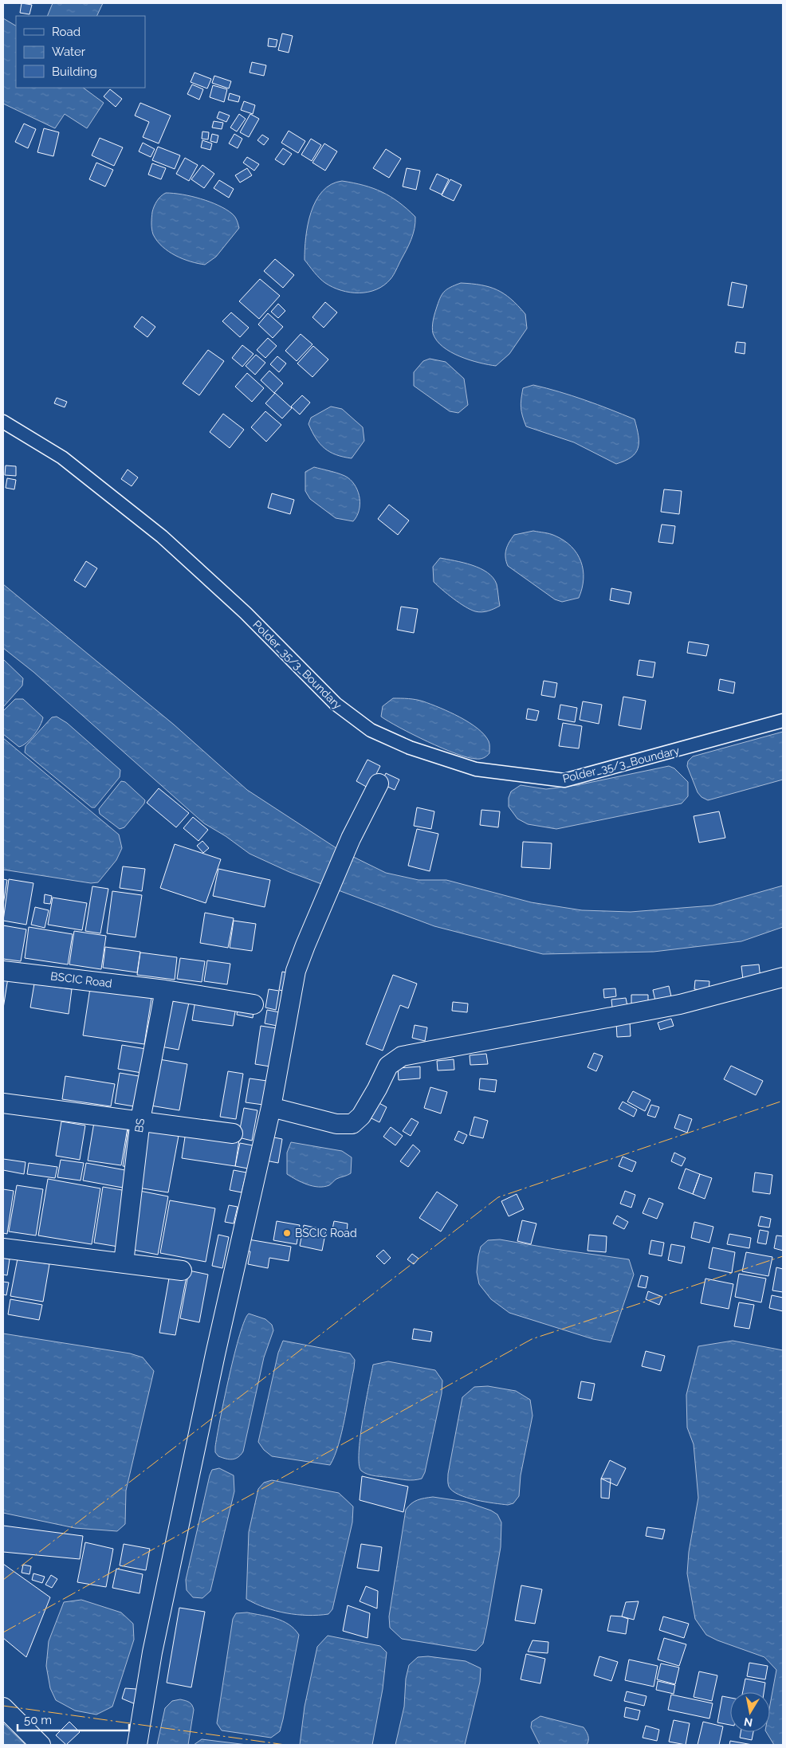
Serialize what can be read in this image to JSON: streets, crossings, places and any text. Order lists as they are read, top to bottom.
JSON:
{
  "streets": {
    "street": ["Polder_35/3_Boundary", "BSCIC Road", "BS"]
  },
  "crossings": [
    ["BSCIC Road", "BS"]
  ],
  "places": ["BSCIC Road"],
  "legend": ["Road", "Water", "Building"],
  "scale_bar": "50 m",
  "north": "bottom"
}
